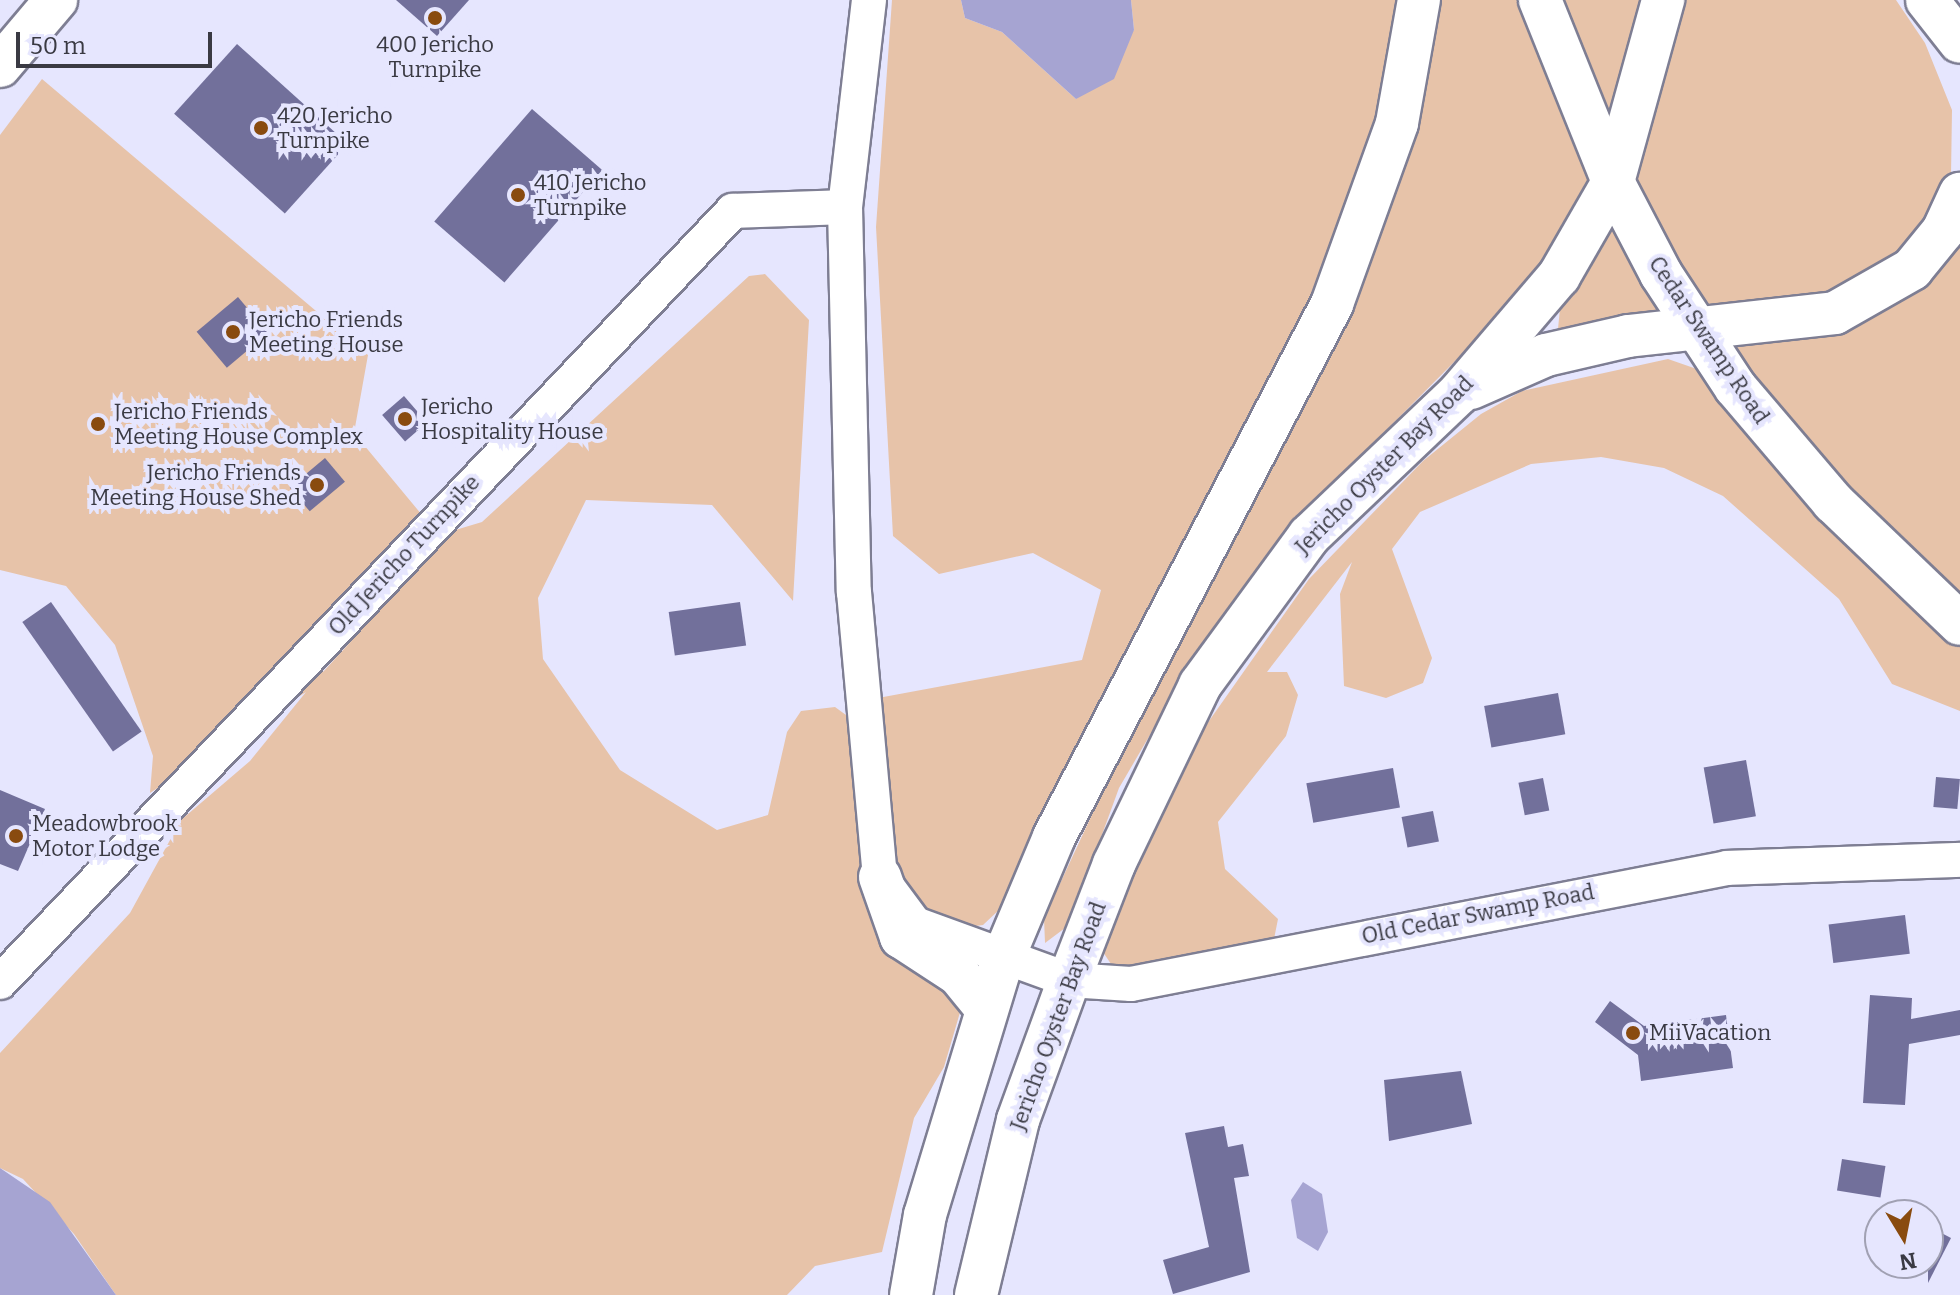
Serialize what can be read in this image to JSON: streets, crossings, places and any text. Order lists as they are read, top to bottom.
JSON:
{
  "streets": {
    "main road": ["Cedar Swamp Road", "Jericho Oyster Bay Road"],
    "street": ["Old Jericho Turnpike", "Old Cedar Swamp Road"]
  },
  "crossings": [
    ["Cedar Swamp Road", "Jericho Oyster Bay Road"],
    ["Jericho Oyster Bay Road", "Old Cedar Swamp Road"]
  ],
  "places": [
    "400 Jericho Turnpike",
    "420 Jericho Turnpike",
    "410 Jericho Turnpike",
    "Jericho Friends Meeting House",
    "Jericho Hospitality House",
    "Jericho Friends Meeting House Complex",
    "Jericho Friends Meeting House Shed",
    "Meadowbrook Motor Lodge",
    "MiiVacation"
  ],
  "scale_bar": "50 m",
  "north": "bottom"
}
